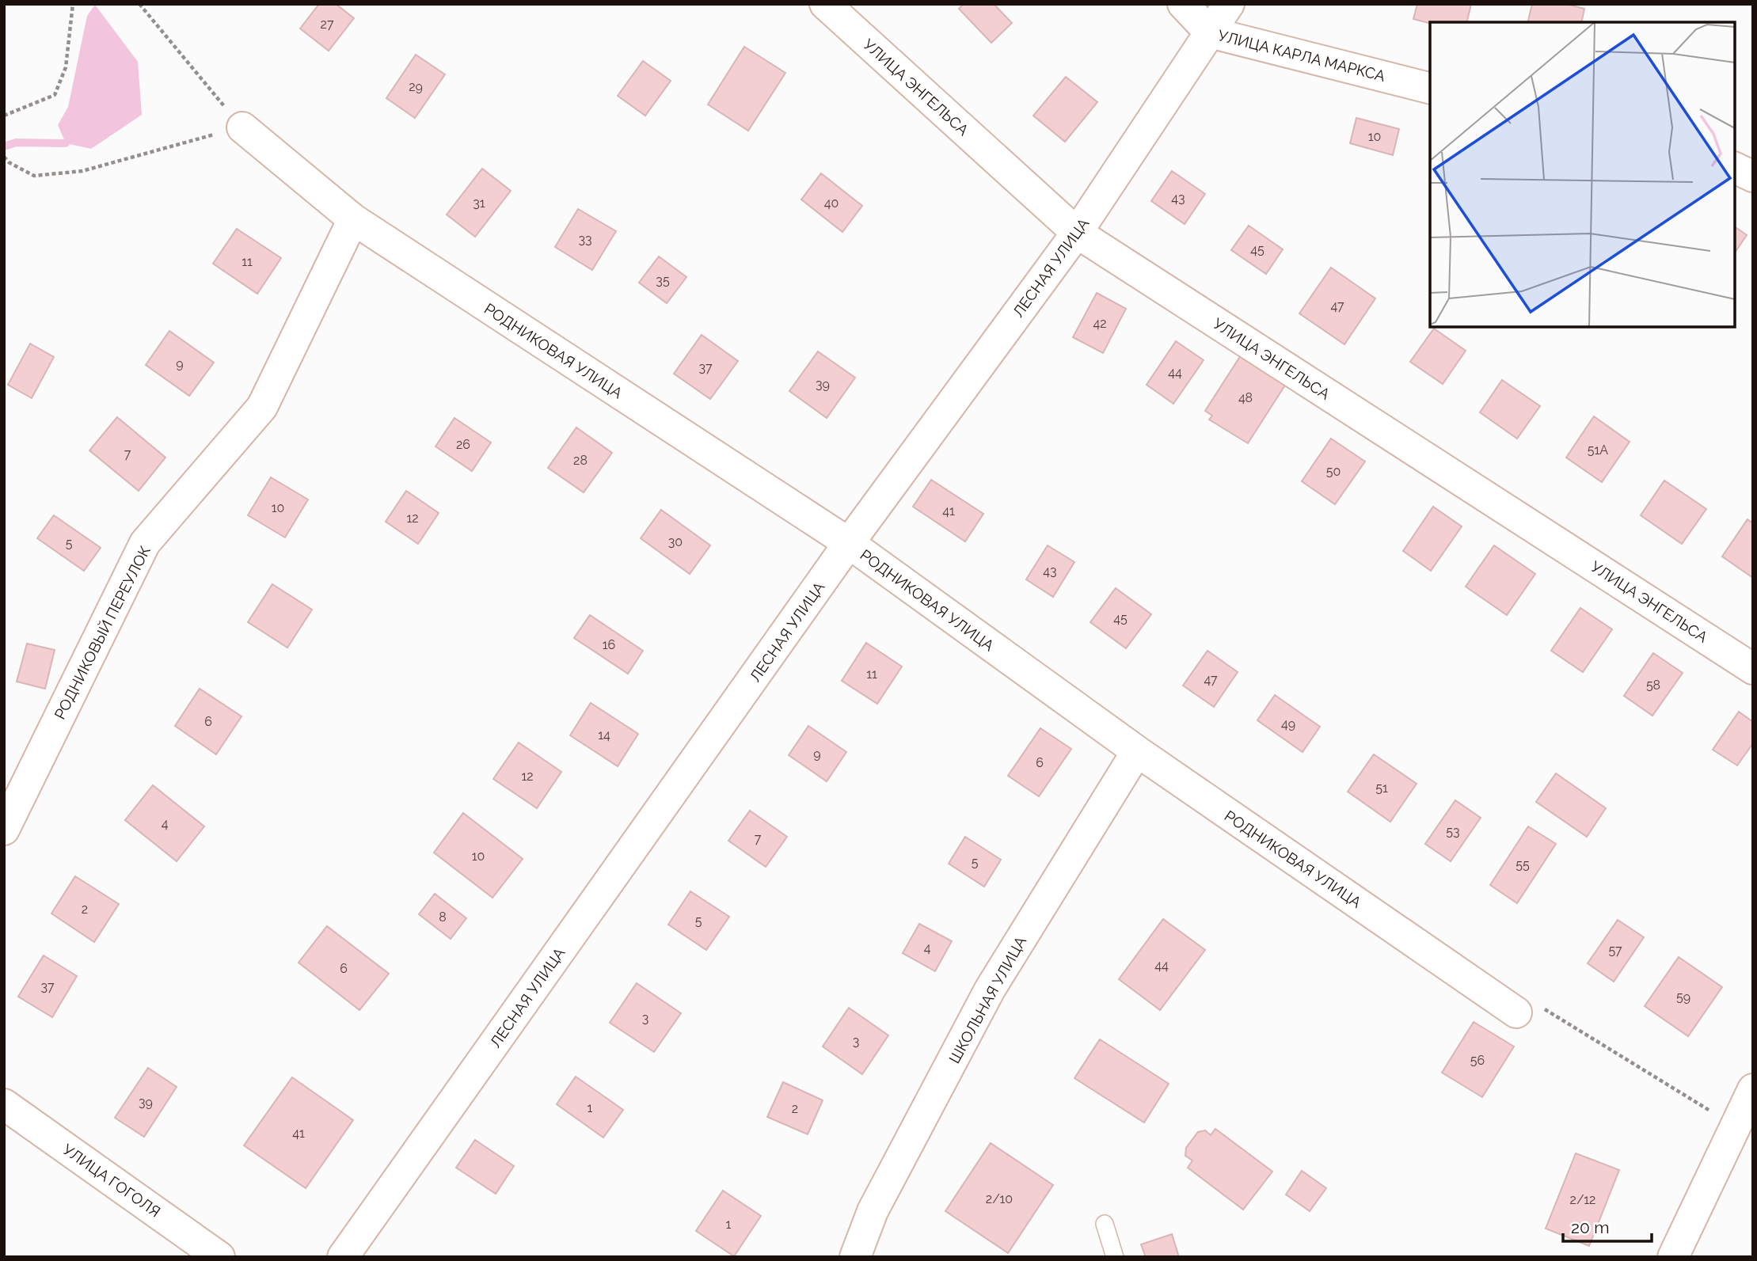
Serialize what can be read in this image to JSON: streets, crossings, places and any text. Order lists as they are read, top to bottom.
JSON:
{
  "streets": {
    "street": [
      "УЛИЦА КАРЛА МАРКСА",
      "УЛИЦА ЭНГЕЛЬСА",
      "ЛЕСНАЯ УЛИЦА",
      "РОДНИКОВАЯ УЛИЦА",
      "РОДНИКОВЫЙ ПЕРЕУЛОК",
      "ШКОЛЬНАЯ УЛИЦА",
      "УЛИЦА ГОГОЛЯ"
    ]
  },
  "crossings": [
    ["УЛИЦА КАРЛА МАРКСА", "ЛЕСНАЯ УЛИЦА"],
    ["УЛИЦА ЭНГЕЛЬСА", "ЛЕСНАЯ УЛИЦА"],
    ["ЛЕСНАЯ УЛИЦА", "РОДНИКОВАЯ УЛИЦА"],
    ["РОДНИКОВАЯ УЛИЦА", "РОДНИКОВЫЙ ПЕРЕУЛОК"],
    ["РОДНИКОВАЯ УЛИЦА", "ШКОЛЬНАЯ УЛИЦА"]
  ],
  "house_numbers": [
    "27",
    "29",
    "10",
    "43",
    "31",
    "40",
    "33",
    "45",
    "11",
    "35",
    "47",
    "42",
    "9",
    "37",
    "44",
    "39",
    "48",
    "26",
    "51А",
    "7",
    "28",
    "50",
    "10",
    "41",
    "12",
    "30",
    "5",
    "43",
    "45",
    "16",
    "11",
    "47",
    "58",
    "6",
    "49",
    "14",
    "9",
    "6",
    "12",
    "51",
    "4",
    "53",
    "7",
    "10",
    "5",
    "55",
    "2",
    "8",
    "5",
    "4",
    "57",
    "44",
    "6",
    "37",
    "59",
    "3",
    "3",
    "56",
    "39",
    "1",
    "2",
    "41",
    "2/10",
    "2/12",
    "1"
  ],
  "scale_bar": "20 m"
}
